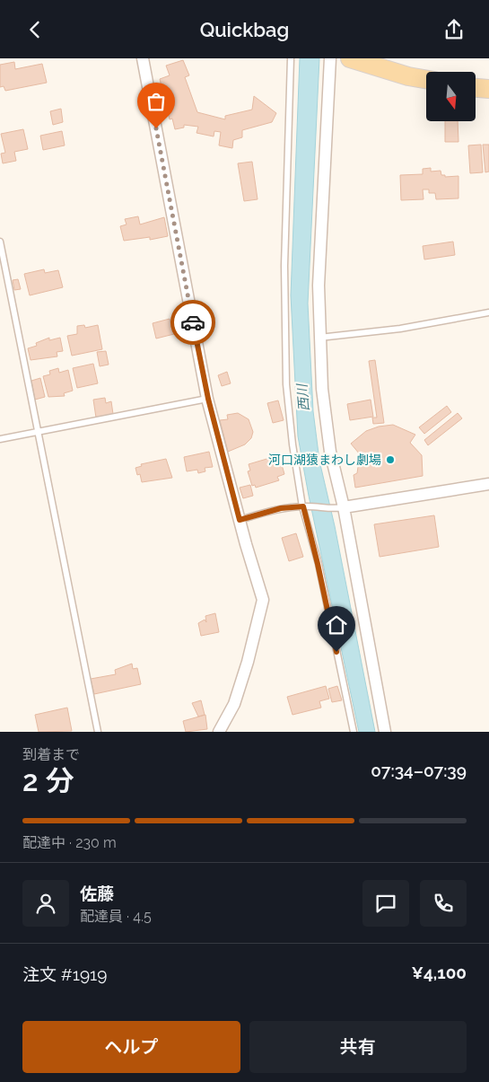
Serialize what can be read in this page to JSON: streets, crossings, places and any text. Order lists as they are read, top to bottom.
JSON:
{
  "water": ["西川"],
  "places": ["河口湖猿まわし劇場"],
  "north": "bottom",
  "page": {
    "header": "Quickbag",
    "heading": ["2 分", "到着まで", "07:34–07:39"],
    "panel": [
      "佐藤",
      "配達員 · 4.5",
      "注文 #1919",
      "¥4,100"
    ],
    "bar": "配達中 · 230 m",
    "buttons": ["ヘルプ", "共有"]
  }
}
